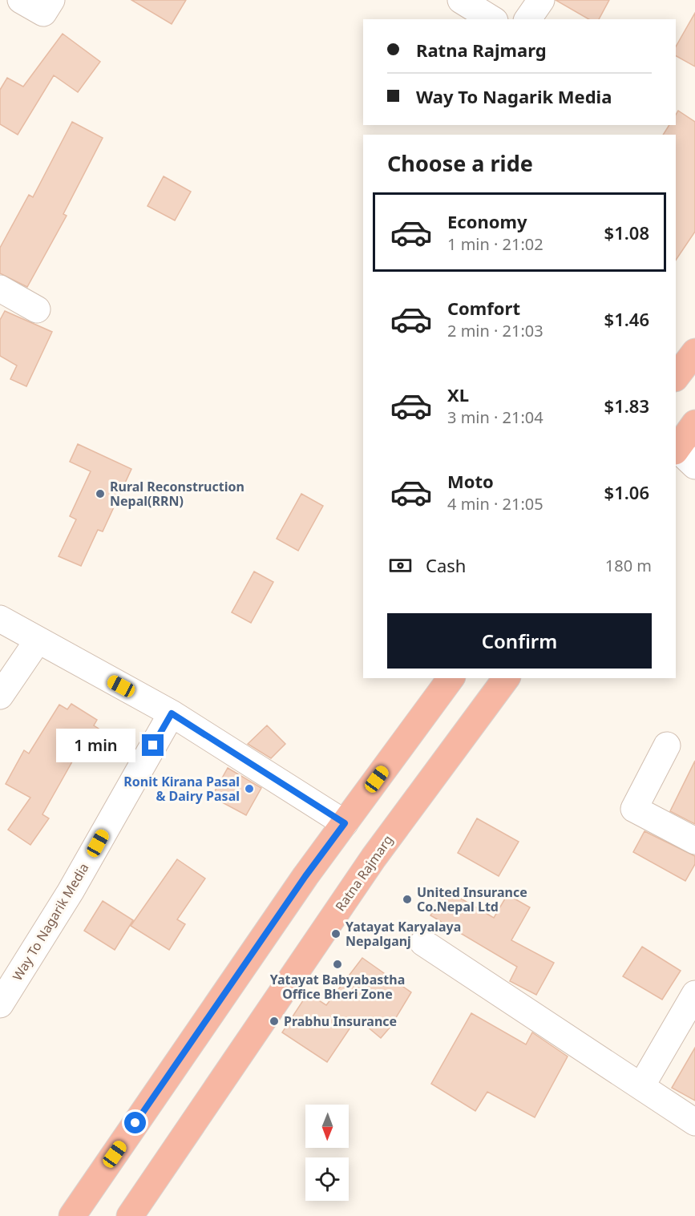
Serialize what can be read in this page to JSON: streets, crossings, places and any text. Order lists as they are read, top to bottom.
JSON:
{
  "streets": {
    "highway": ["Ratna Rajmarg"],
    "street": ["Way To Nagarik Media"]
  },
  "places": [
    "Rural Reconstruction Nepal(RRN)",
    "Ronit Kirana Pasal & Dairy Pasal",
    "United Insurance Co.Nepal Ltd",
    "Yatayat Karyalaya Nepalganj",
    "Yatayat Babyabastha Office Bheri Zone",
    "Prabhu Insurance"
  ],
  "north": "bottom",
  "page": {
    "banner": ["Ratna Rajmarg", "Way To Nagarik Media"],
    "heading": "Choose a ride",
    "list": [
      {
        "name": "Economy",
        "note": "1 min · 21:02",
        "value": "$1.08"
      },
      {
        "name": "Comfort",
        "note": "2 min · 21:03",
        "value": "$1.46"
      },
      {
        "name": "XL",
        "note": "3 min · 21:04",
        "value": "$1.83"
      },
      {
        "name": "Moto",
        "note": "4 min · 21:05",
        "value": "$1.06"
      }
    ],
    "pay": ["Cash", "180 m"],
    "buttons": "Confirm",
    "bubble": "1 min"
  }
}
